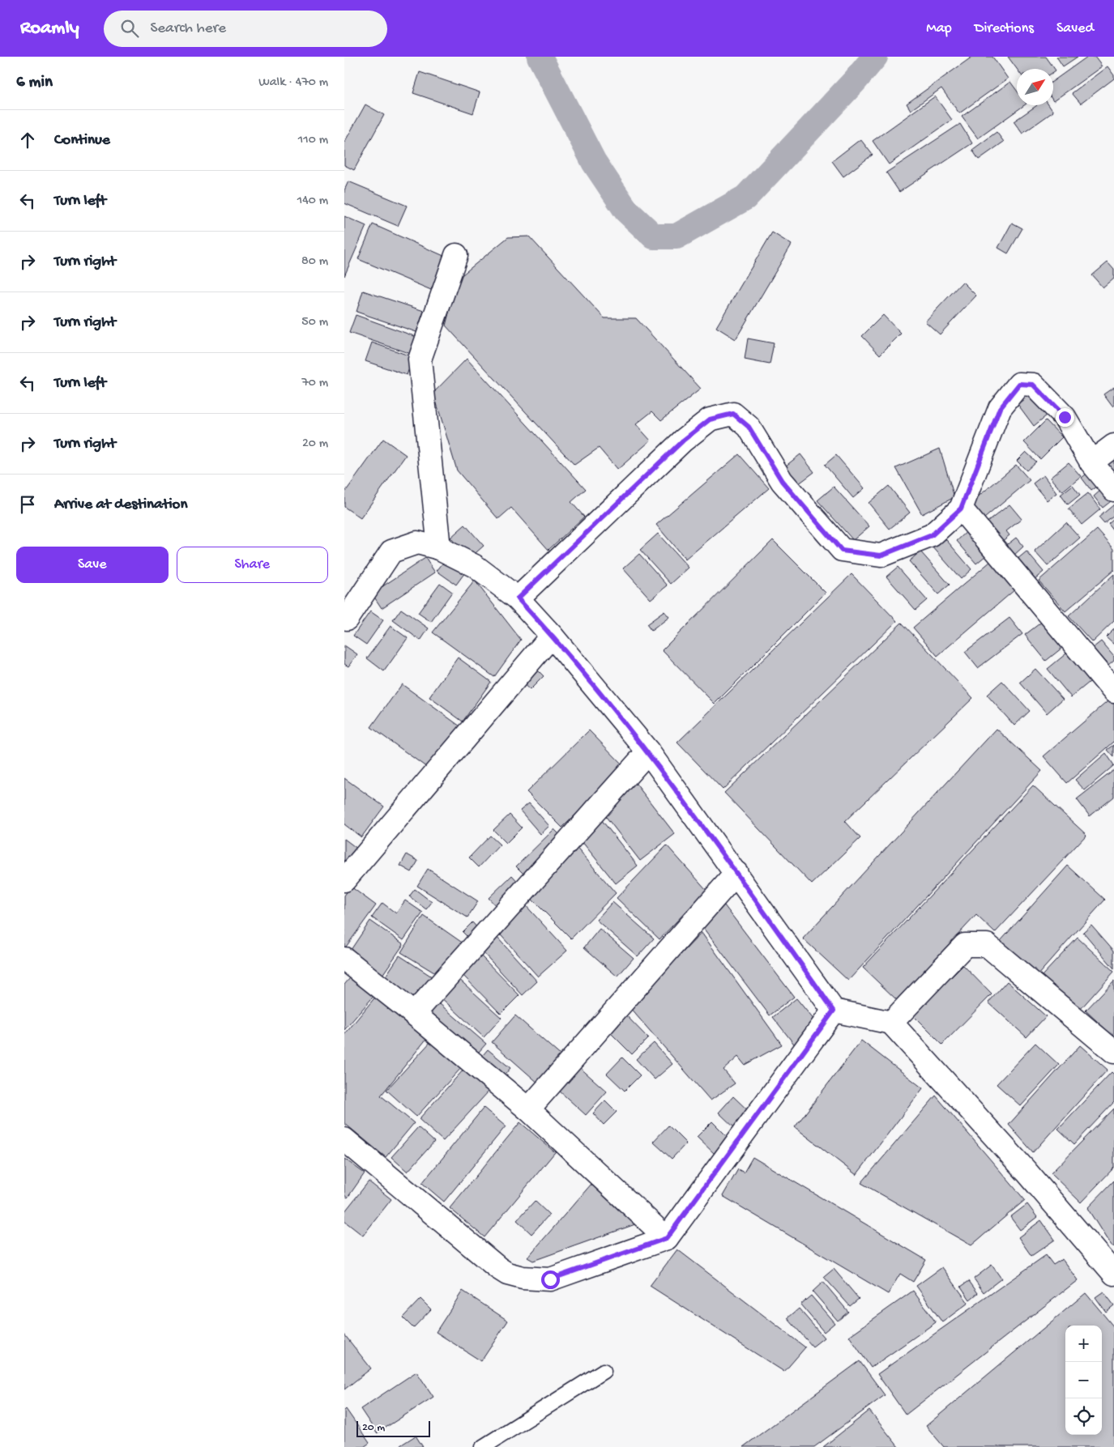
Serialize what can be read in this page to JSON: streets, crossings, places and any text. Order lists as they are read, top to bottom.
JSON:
{
  "scale_bar": "20 m",
  "north": "top right",
  "page": {
    "header": "Roamly",
    "search": "Search here",
    "nav": ["Map", "Directions", "Saved"],
    "heading": ["6 min", "Walk · 470 m"],
    "list": [
      ["Continue", "110 m"],
      ["Turn left", "140 m"],
      ["Turn right", "80 m"],
      ["Turn right", "50 m"],
      ["Turn left", "70 m"],
      ["Turn right", "20 m"],
      "Arrive at destination"
    ],
    "buttons": ["Save", "Share"],
    "map_buttons": ["+", "−"],
    "scale": "20 m"
  }
}
